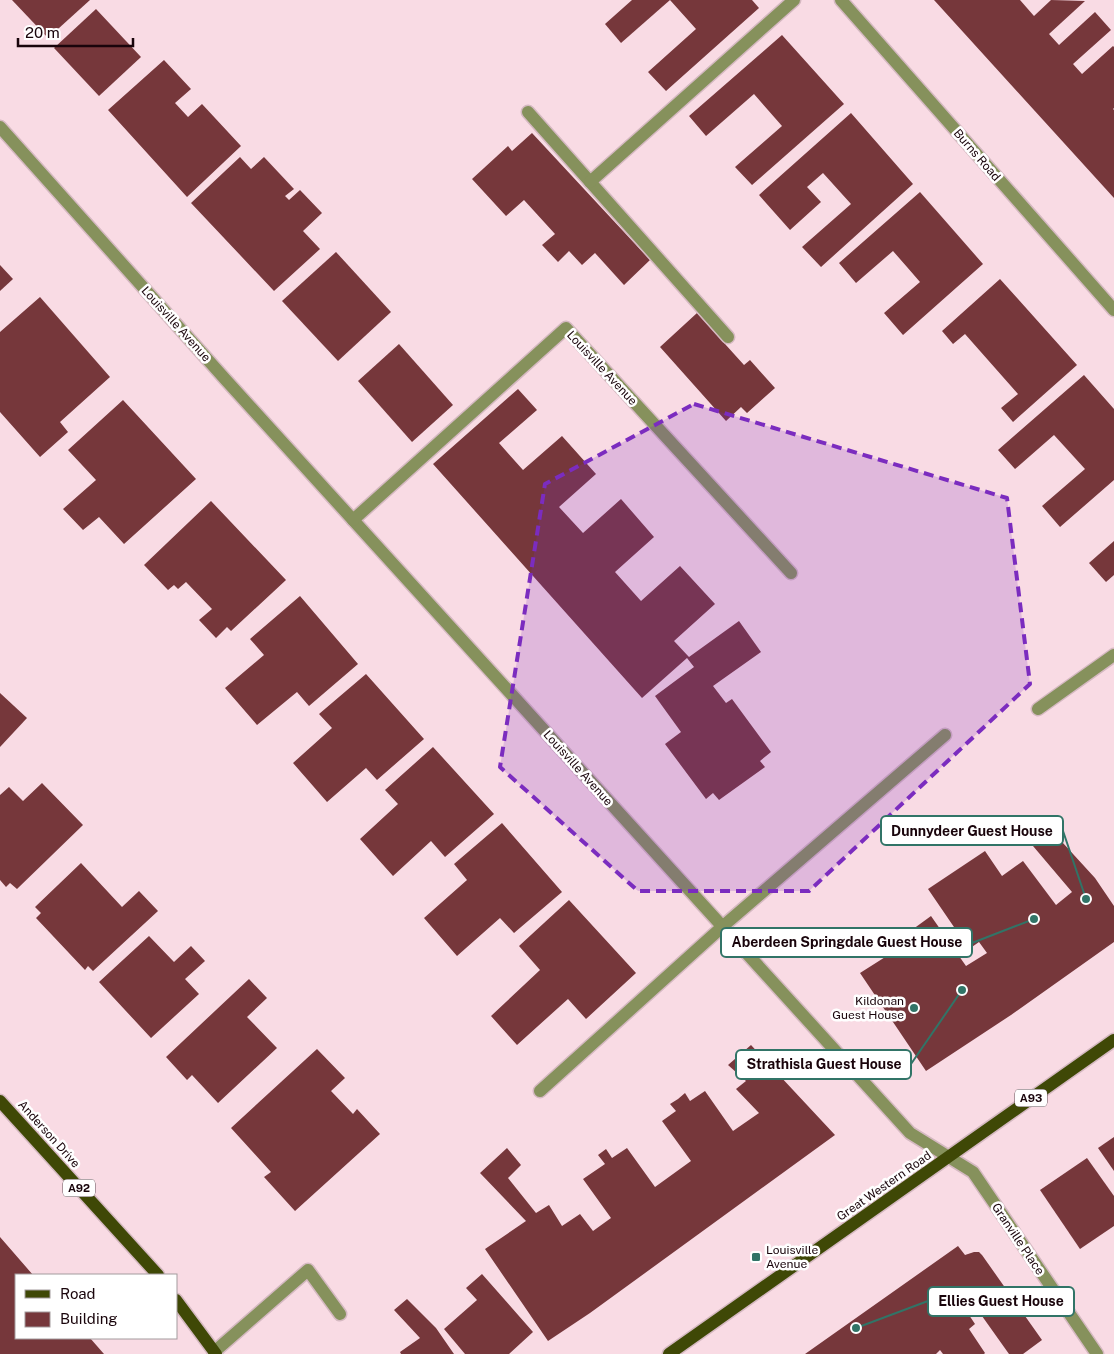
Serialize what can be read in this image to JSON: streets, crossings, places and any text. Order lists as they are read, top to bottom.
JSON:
{
  "streets": {
    "main road": [
      "A93",
      "Anderson Drive",
      "Great Western Road",
      "A92"
    ],
    "street": ["Burns Road", "Louisville Avenue", "Granville Place"]
  },
  "crossings": [
    ["Louisville Avenue", "Great Western Road"],
    ["Louisville Avenue", "Granville Place"],
    ["Great Western Road", "Granville Place"]
  ],
  "places": {
    "other": [
      "Dunnydeer Guest House",
      "Aberdeen Springdale Guest House",
      "Strathisla Guest House",
      "Kildonan Guest House",
      "Ellies Guest House"
    ],
    "transit": ["Louisville Avenue"]
  },
  "legend": ["Road", "Building"],
  "scale_bar": "20 m"
}
